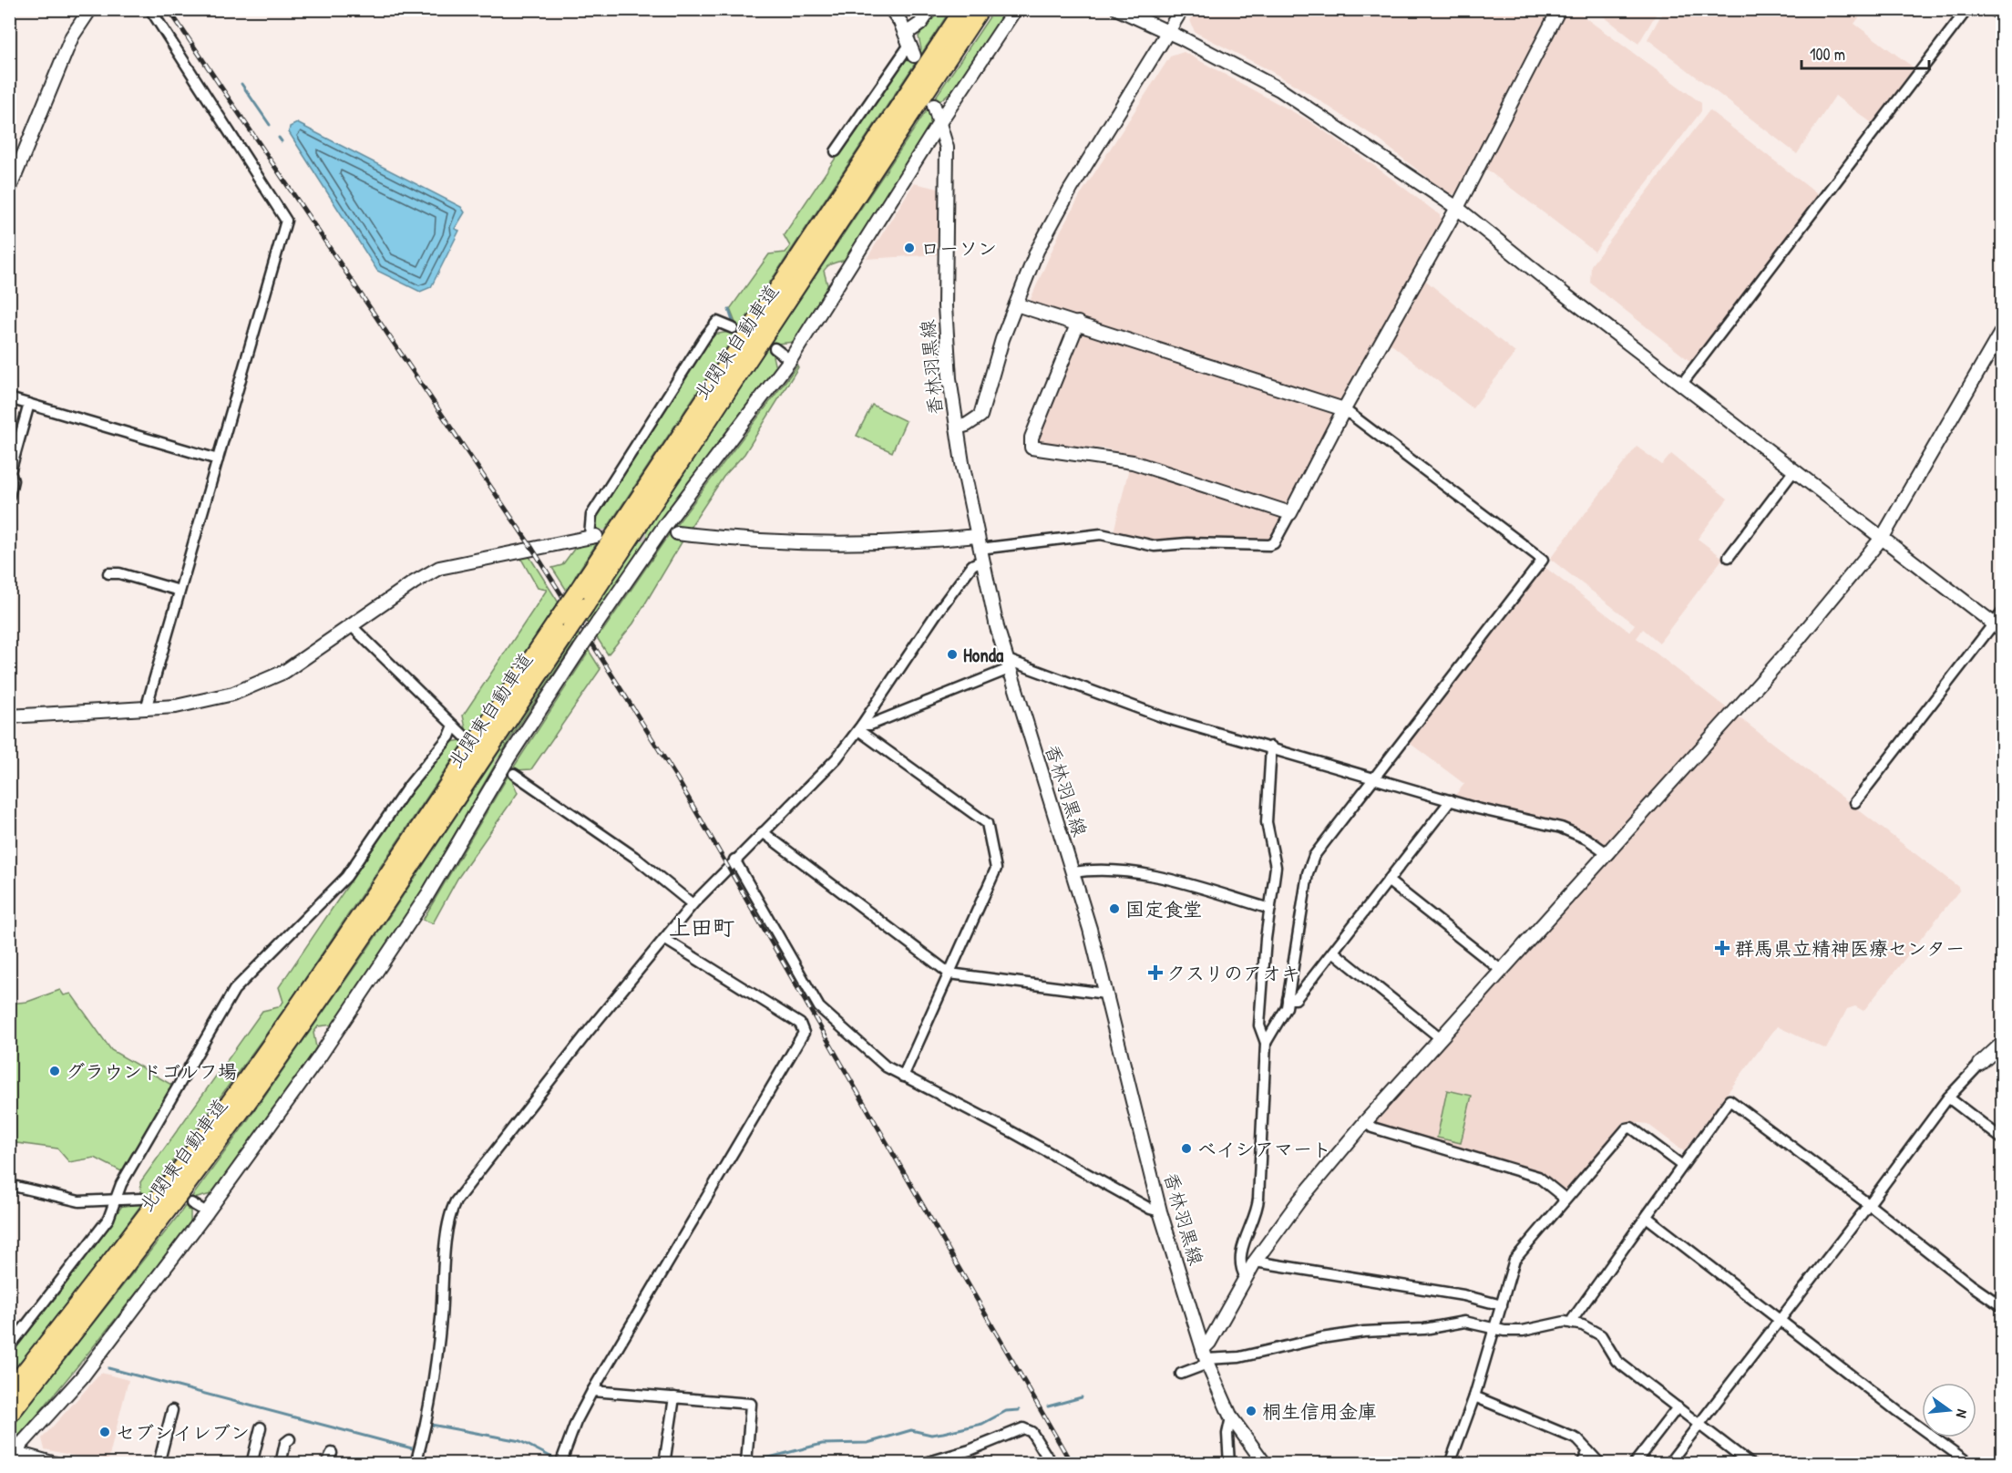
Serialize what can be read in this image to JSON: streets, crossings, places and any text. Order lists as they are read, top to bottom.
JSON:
{
  "streets": {
    "highway": ["北関東自動車道"],
    "street": ["香林羽黒線"]
  },
  "districts": ["上田町"],
  "places": {
    "other": [
      "ローソン",
      "Honda",
      "国定食堂",
      "グラウンドゴルフ場",
      "ベイシアマート",
      "桐生信用金庫",
      "セブンイレブン"
    ],
    "health": ["群馬県立精神医療センター", "クスリのアオキ"]
  },
  "scale_bar": "100 m",
  "north": "right"
}
